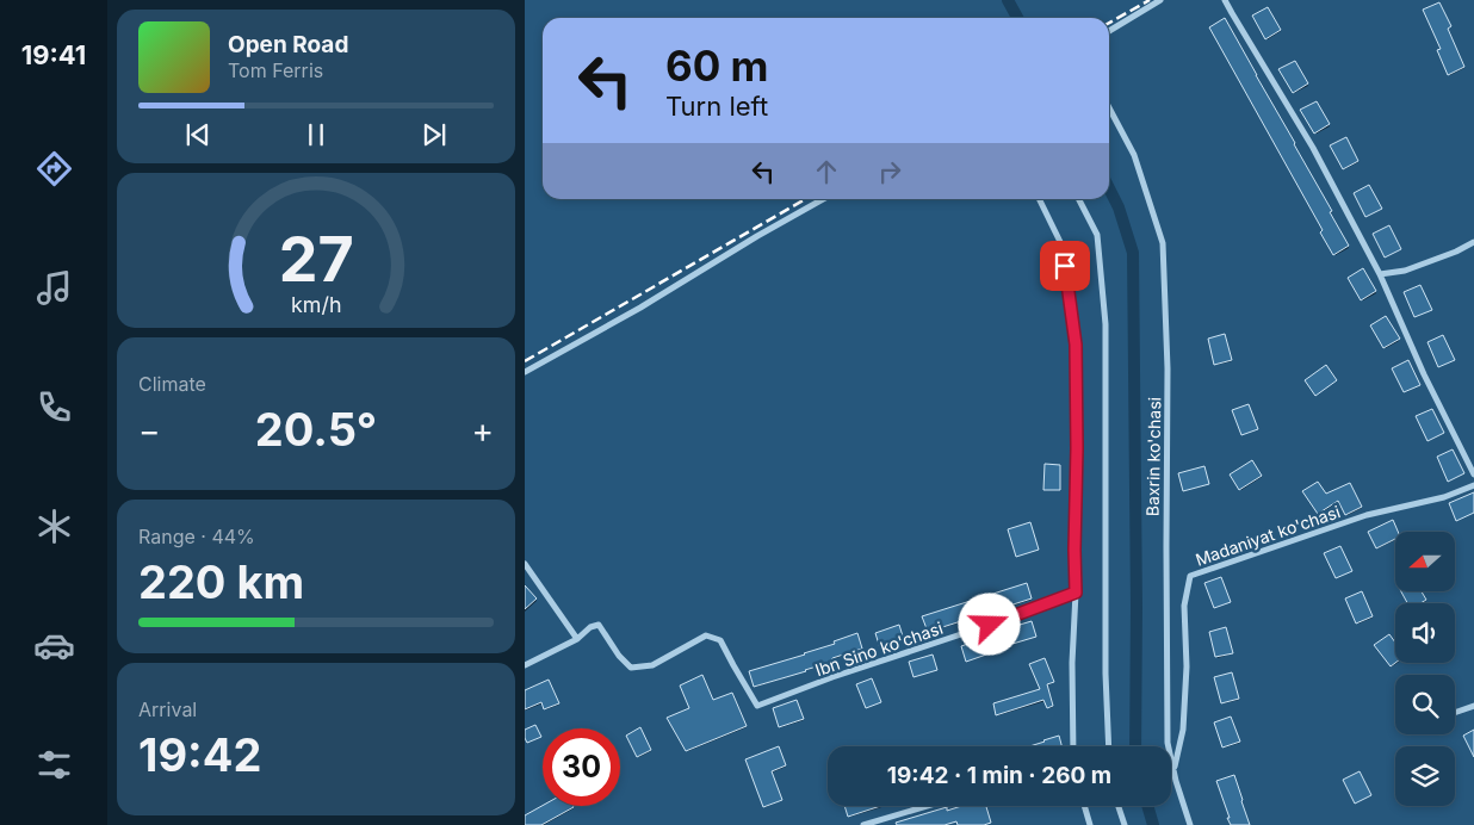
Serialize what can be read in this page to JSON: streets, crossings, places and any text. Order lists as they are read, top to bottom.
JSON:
{
  "streets": {
    "street": ["Baxrin ko'chasi", "Madaniyat ko'chasi", "Ibn Sino ko'chasi"]
  },
  "crossings": [
    ["Baxrin ko'chasi", "Madaniyat ko'chasi"]
  ],
  "north": "left",
  "page": {
    "tabs": "19:41",
    "turn": ["60 m", "Turn left"],
    "song": ["Open Road", "Tom Ferris"],
    "tile": [
      "Climate",
      ["Range · 44%", "220 km"],
      ["Arrival", "19:42"]
    ],
    "heat": ["−", "20.5°", "+"],
    "limit": "30",
    "trip": "19:42 · 1 min · 260 m",
    "gauge": ["27", "km/h"]
  }
}
